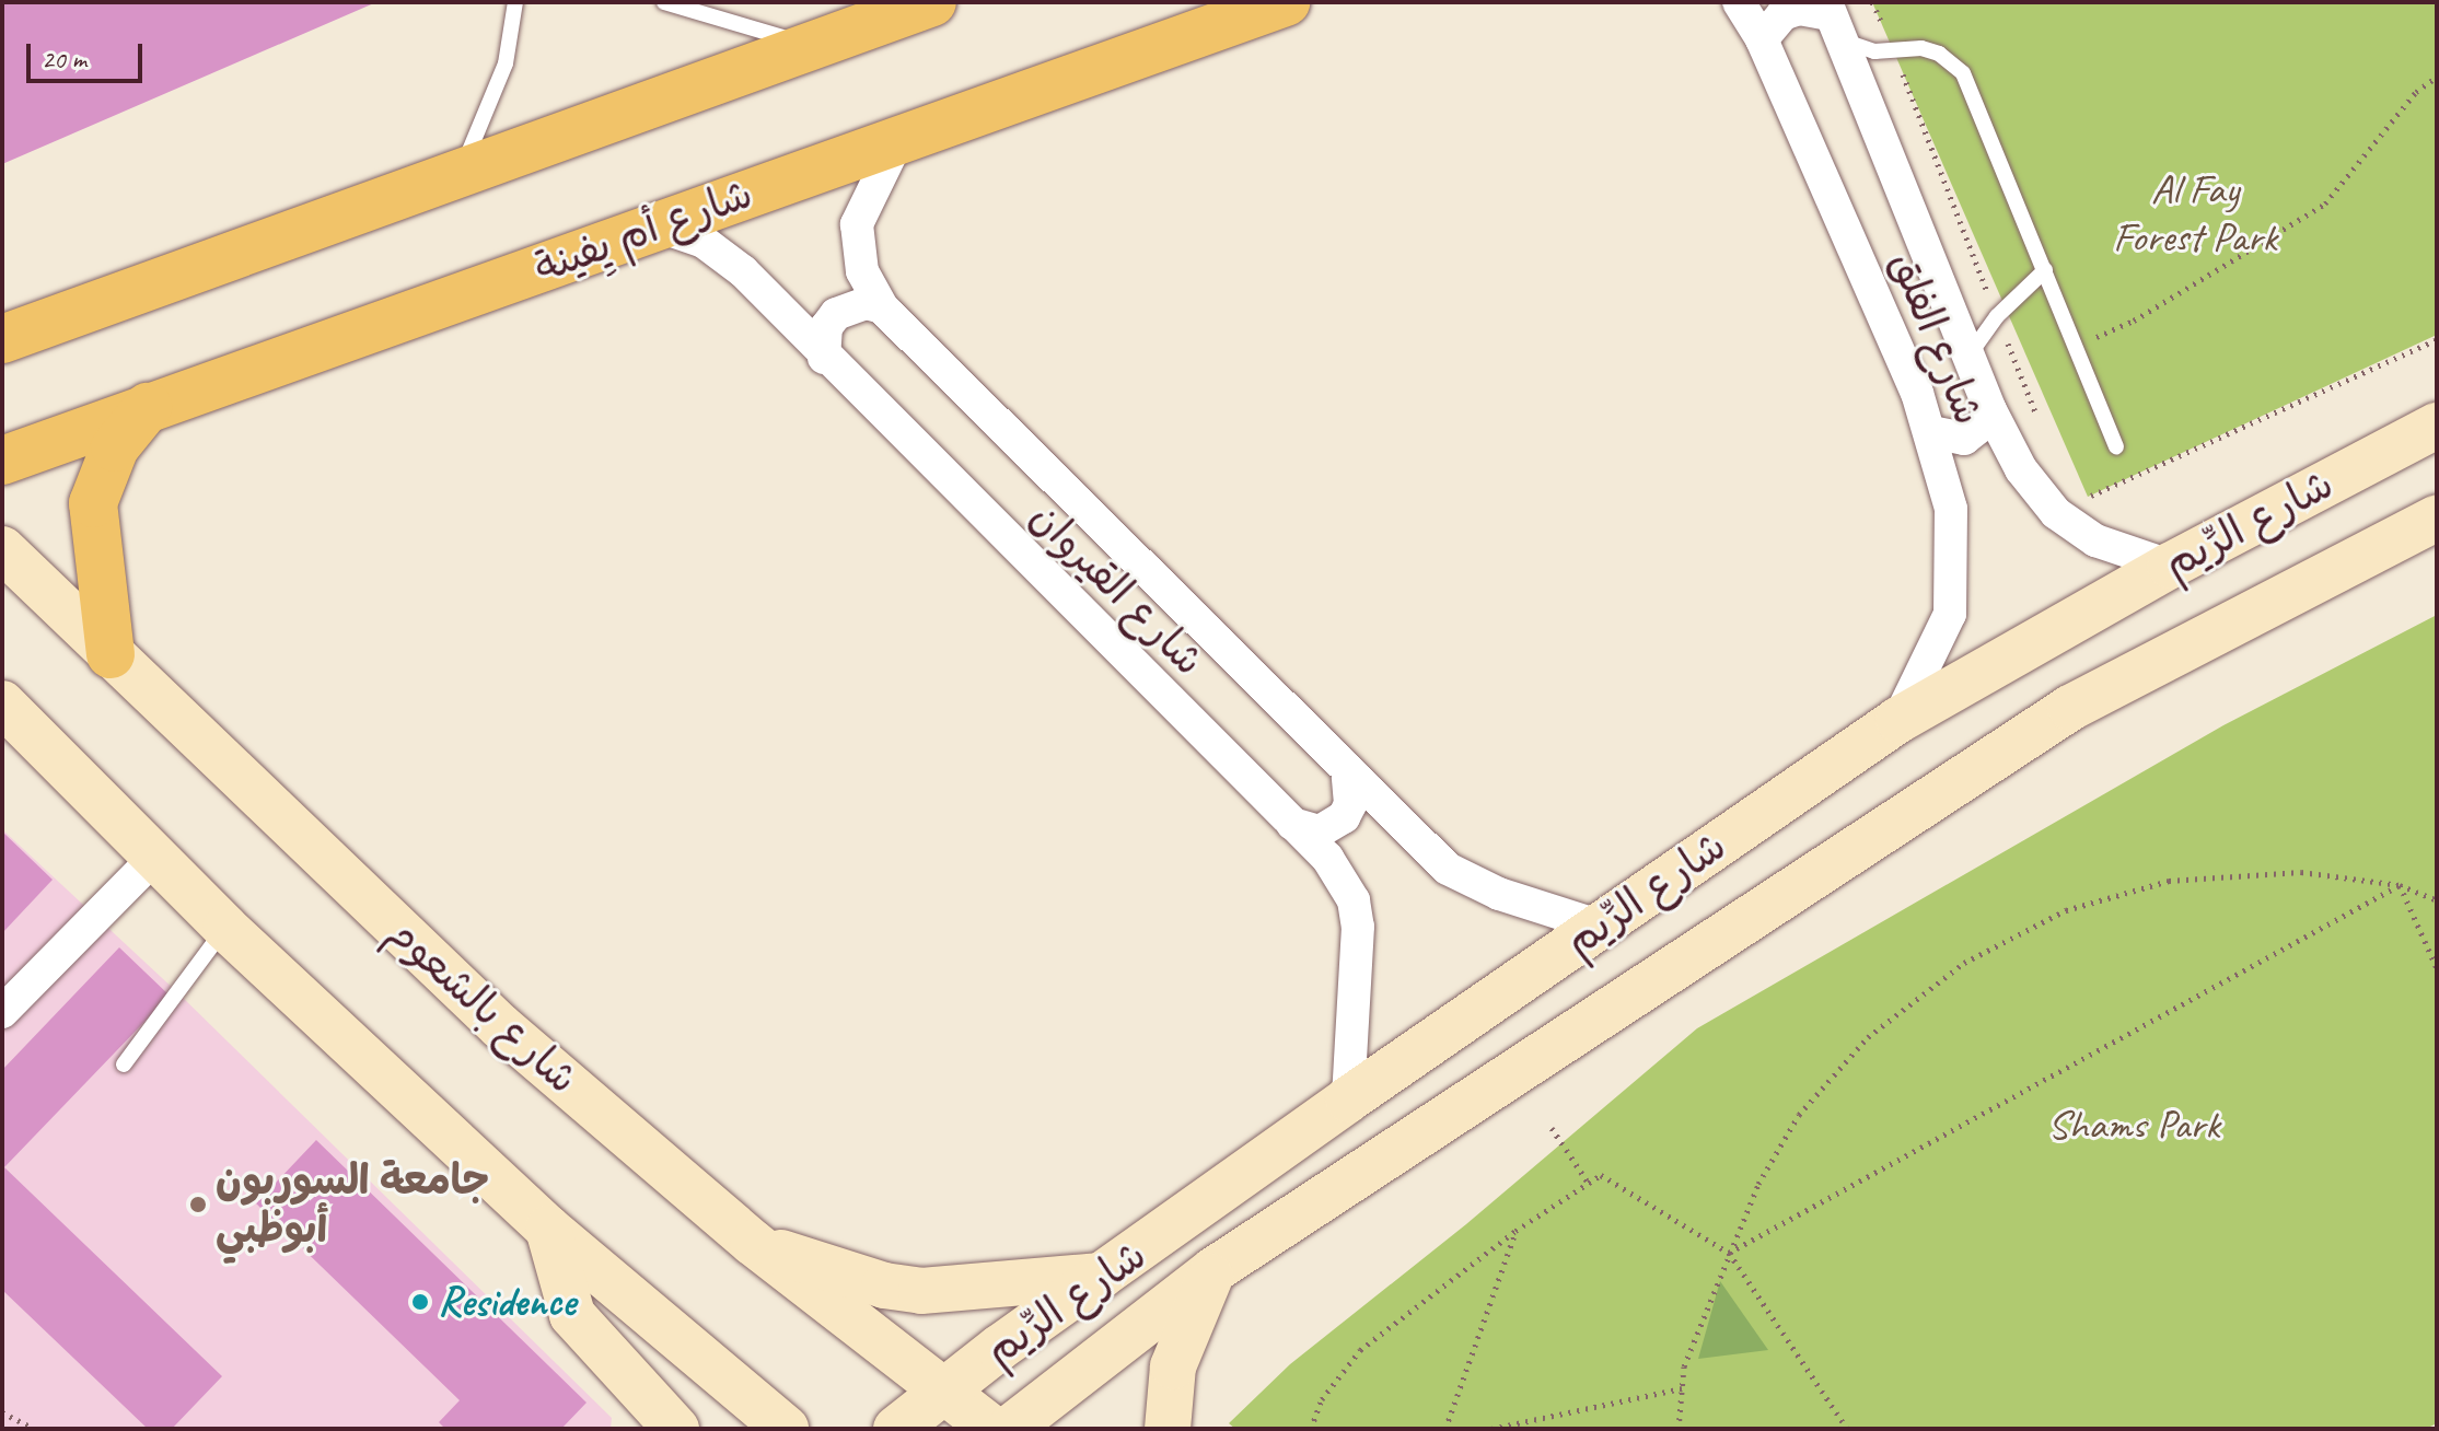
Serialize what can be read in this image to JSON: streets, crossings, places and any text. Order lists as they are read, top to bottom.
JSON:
{
  "streets": {
    "main road": ["شارع أم يِفينة", "شارع الرِّيم", "شارع بالشعوم"],
    "street": ["شارع الفلق", "شارع القيروان"]
  },
  "crossings": [
    ["شارع أم يِفينة", "شارع القيروان"],
    ["شارع الفلق", "شارع الرِّيم"],
    ["شارع الرِّيم", "شارع القيروان"],
    ["شارع الرِّيم", "شارع بالشعوم"]
  ],
  "parks": ["Al Fay Forest Park", "Shams Park"],
  "places": ["جامعة السوربون أبوظبي", "Residence"],
  "scale_bar": "20 m"
}
